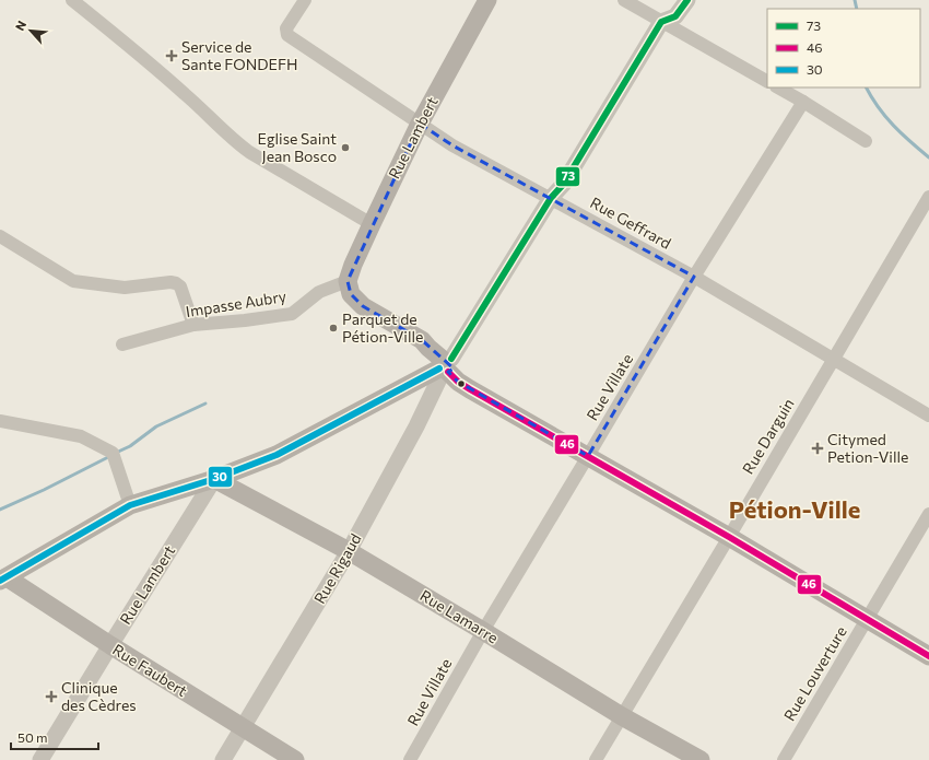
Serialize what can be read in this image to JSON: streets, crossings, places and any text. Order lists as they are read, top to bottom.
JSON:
{
  "streets": {
    "main road": ["Rue Lambert", "Rue Lamarre", "Rue Faubert"],
    "street": [
      "Rue Geffrard",
      "Impasse Aubry",
      "Rue Villate",
      "Rue Darguin",
      "Rue Rigaud",
      "Rue Louverture"
    ]
  },
  "crossings": [
    ["Rue Lambert", "Rue Geffrard"],
    ["Rue Lambert", "Impasse Aubry"],
    ["Rue Lambert", "Rue Lamarre"],
    ["Rue Lambert", "Rue Faubert"],
    ["Rue Geffrard", "Rue Villate"],
    ["Rue Geffrard", "Rue Darguin"],
    ["Rue Geffrard", "Rue Rigaud"],
    ["Rue Villate", "Rue Lamarre"],
    ["Rue Darguin", "Rue Lamarre"],
    ["Rue Rigaud", "Rue Lamarre"],
    ["Rue Rigaud", "Rue Faubert"]
  ],
  "districts": ["Pétion-Ville"],
  "places": {
    "health": ["Service de Sante FONDEFH", "Citymed Petion-Ville", "Clinique des Cèdres"],
    "other": ["Eglise Saint Jean Bosco", "Parquet de Pétion-Ville"]
  },
  "lines": ["transit line 73", "transit line 30", "transit line 46"],
  "legend": ["73", "46", "30"],
  "scale_bar": "50 m",
  "north": "top left"
}
